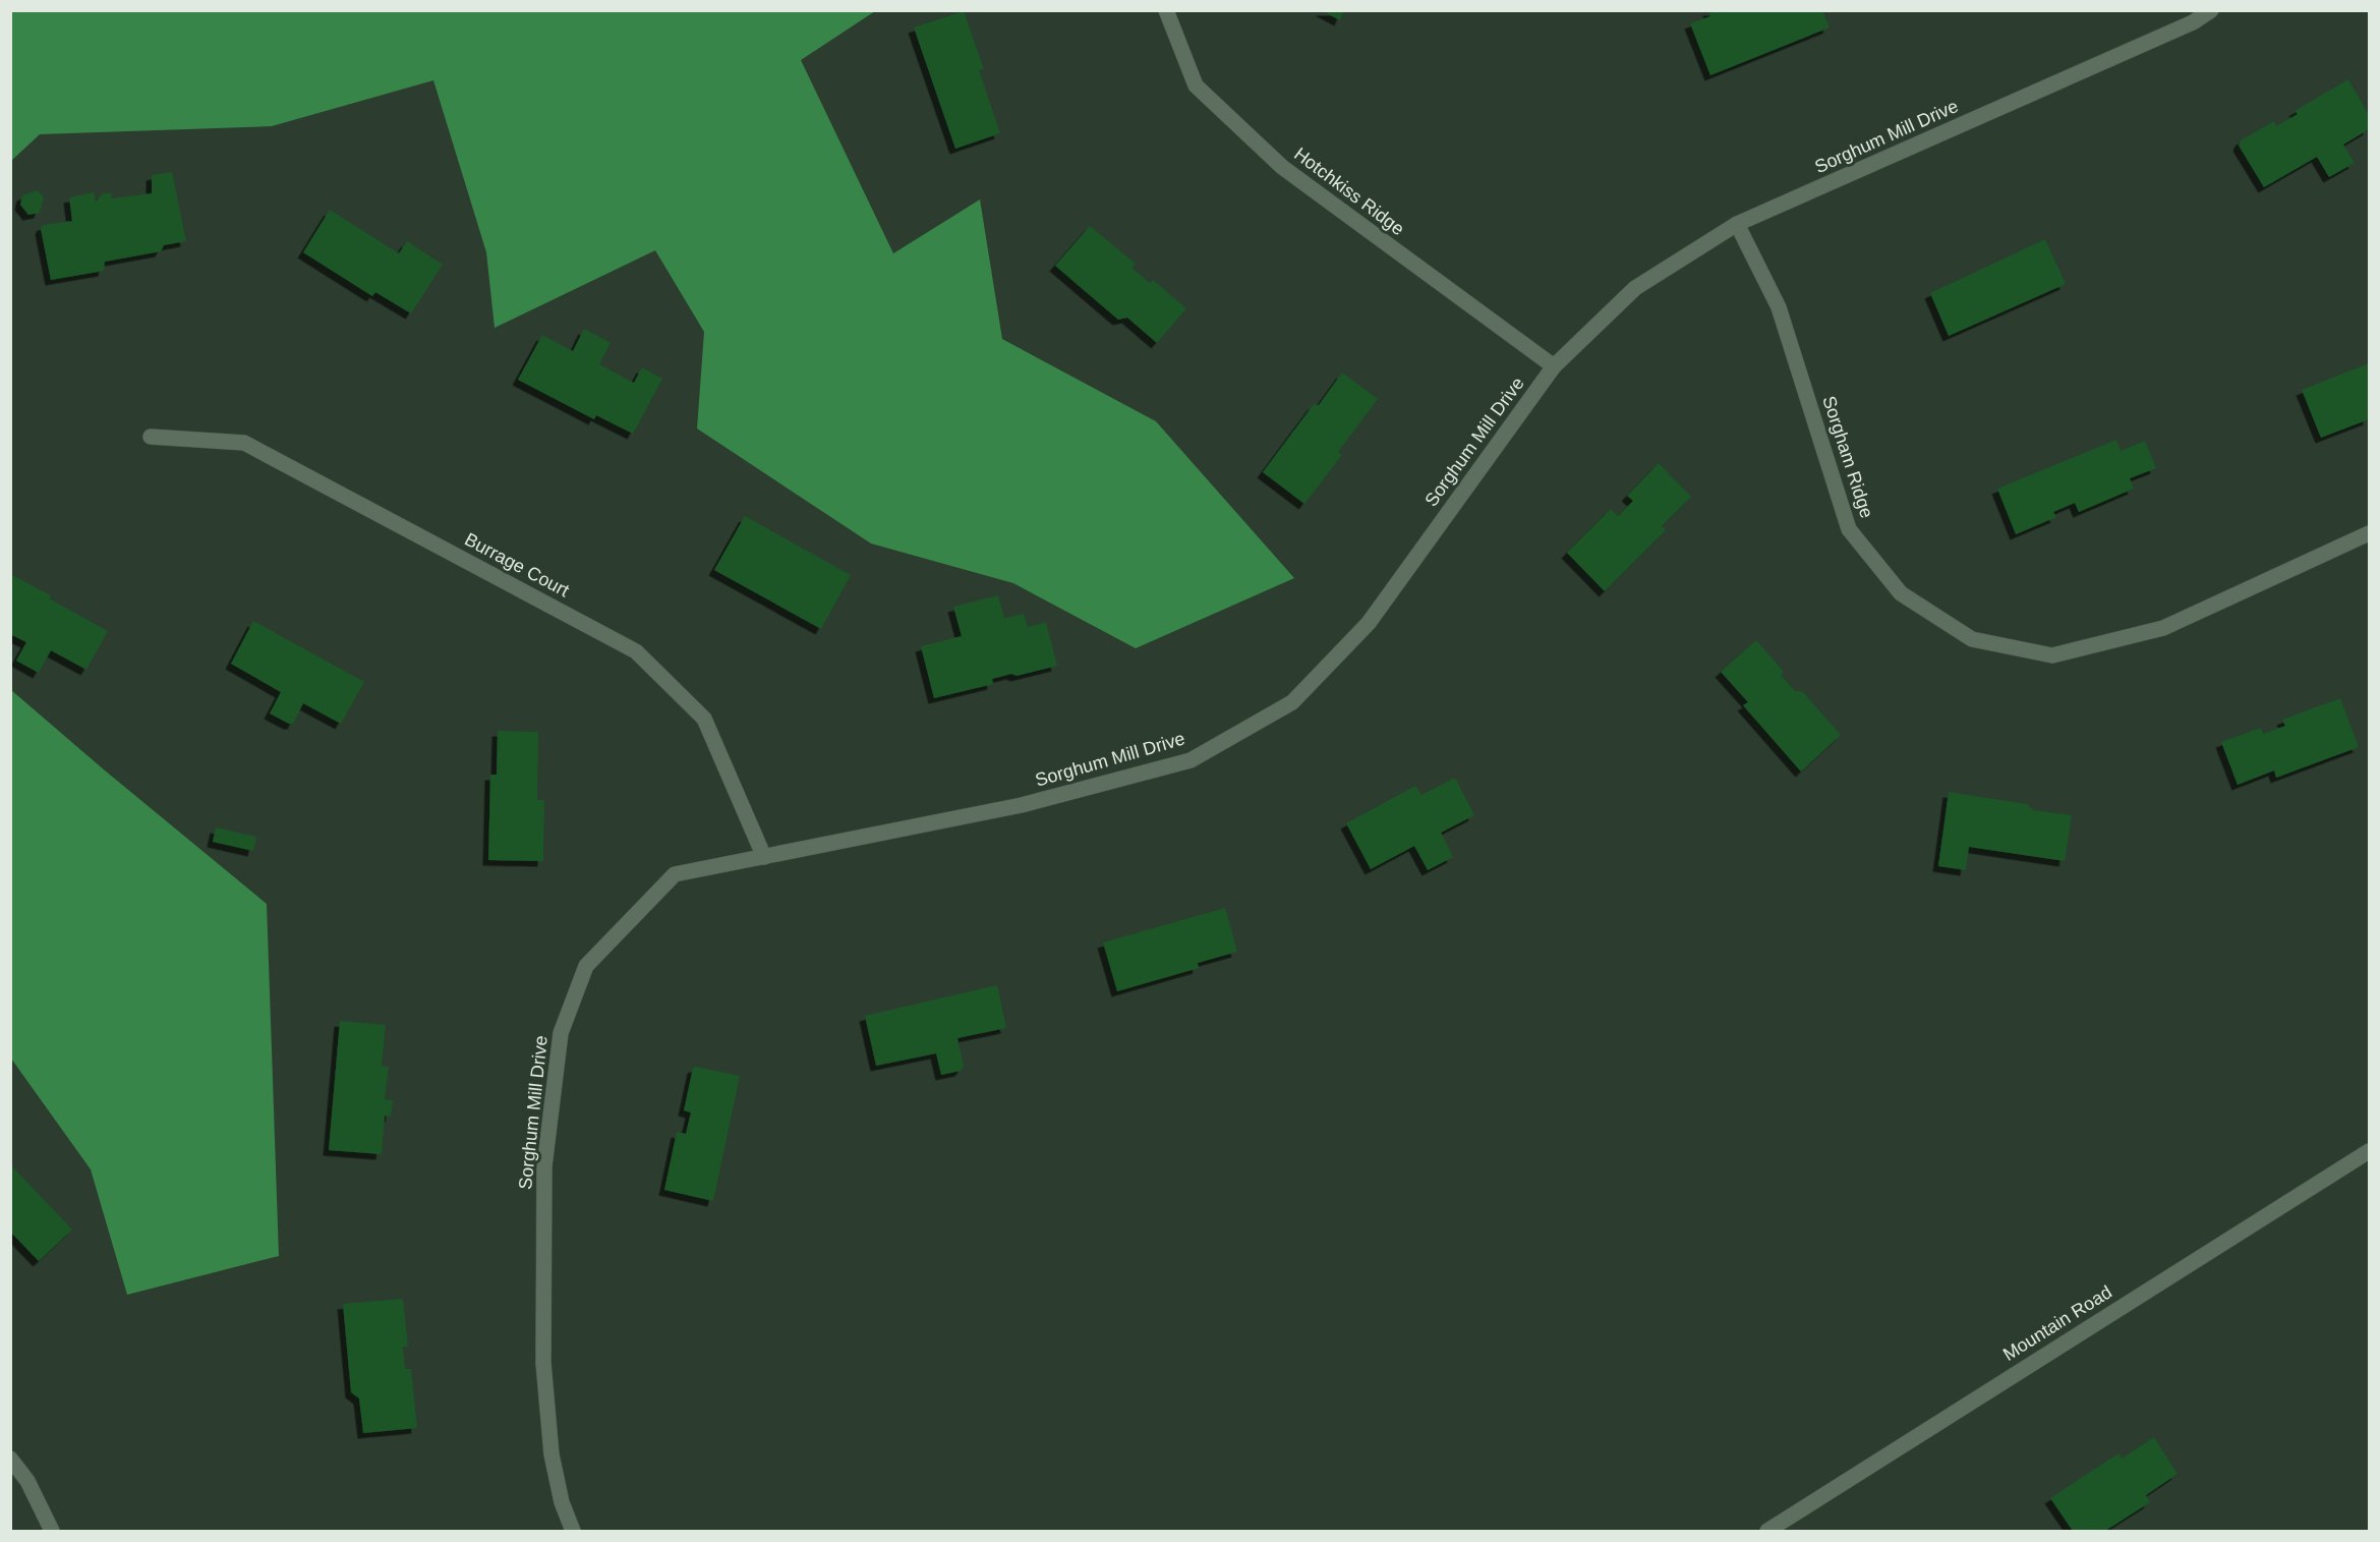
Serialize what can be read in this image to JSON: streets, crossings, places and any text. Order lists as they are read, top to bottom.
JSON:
{
  "streets": {
    "street": [
      "Sorghum Mill Drive",
      "Hotchkiss Ridge",
      "Sorgham Ridge",
      "Burrage Court",
      "Mountain Road"
    ]
  },
  "crossings": [
    ["Sorghum Mill Drive", "Hotchkiss Ridge"],
    ["Sorghum Mill Drive", "Sorgham Ridge"],
    ["Sorghum Mill Drive", "Burrage Court"]
  ]
}
